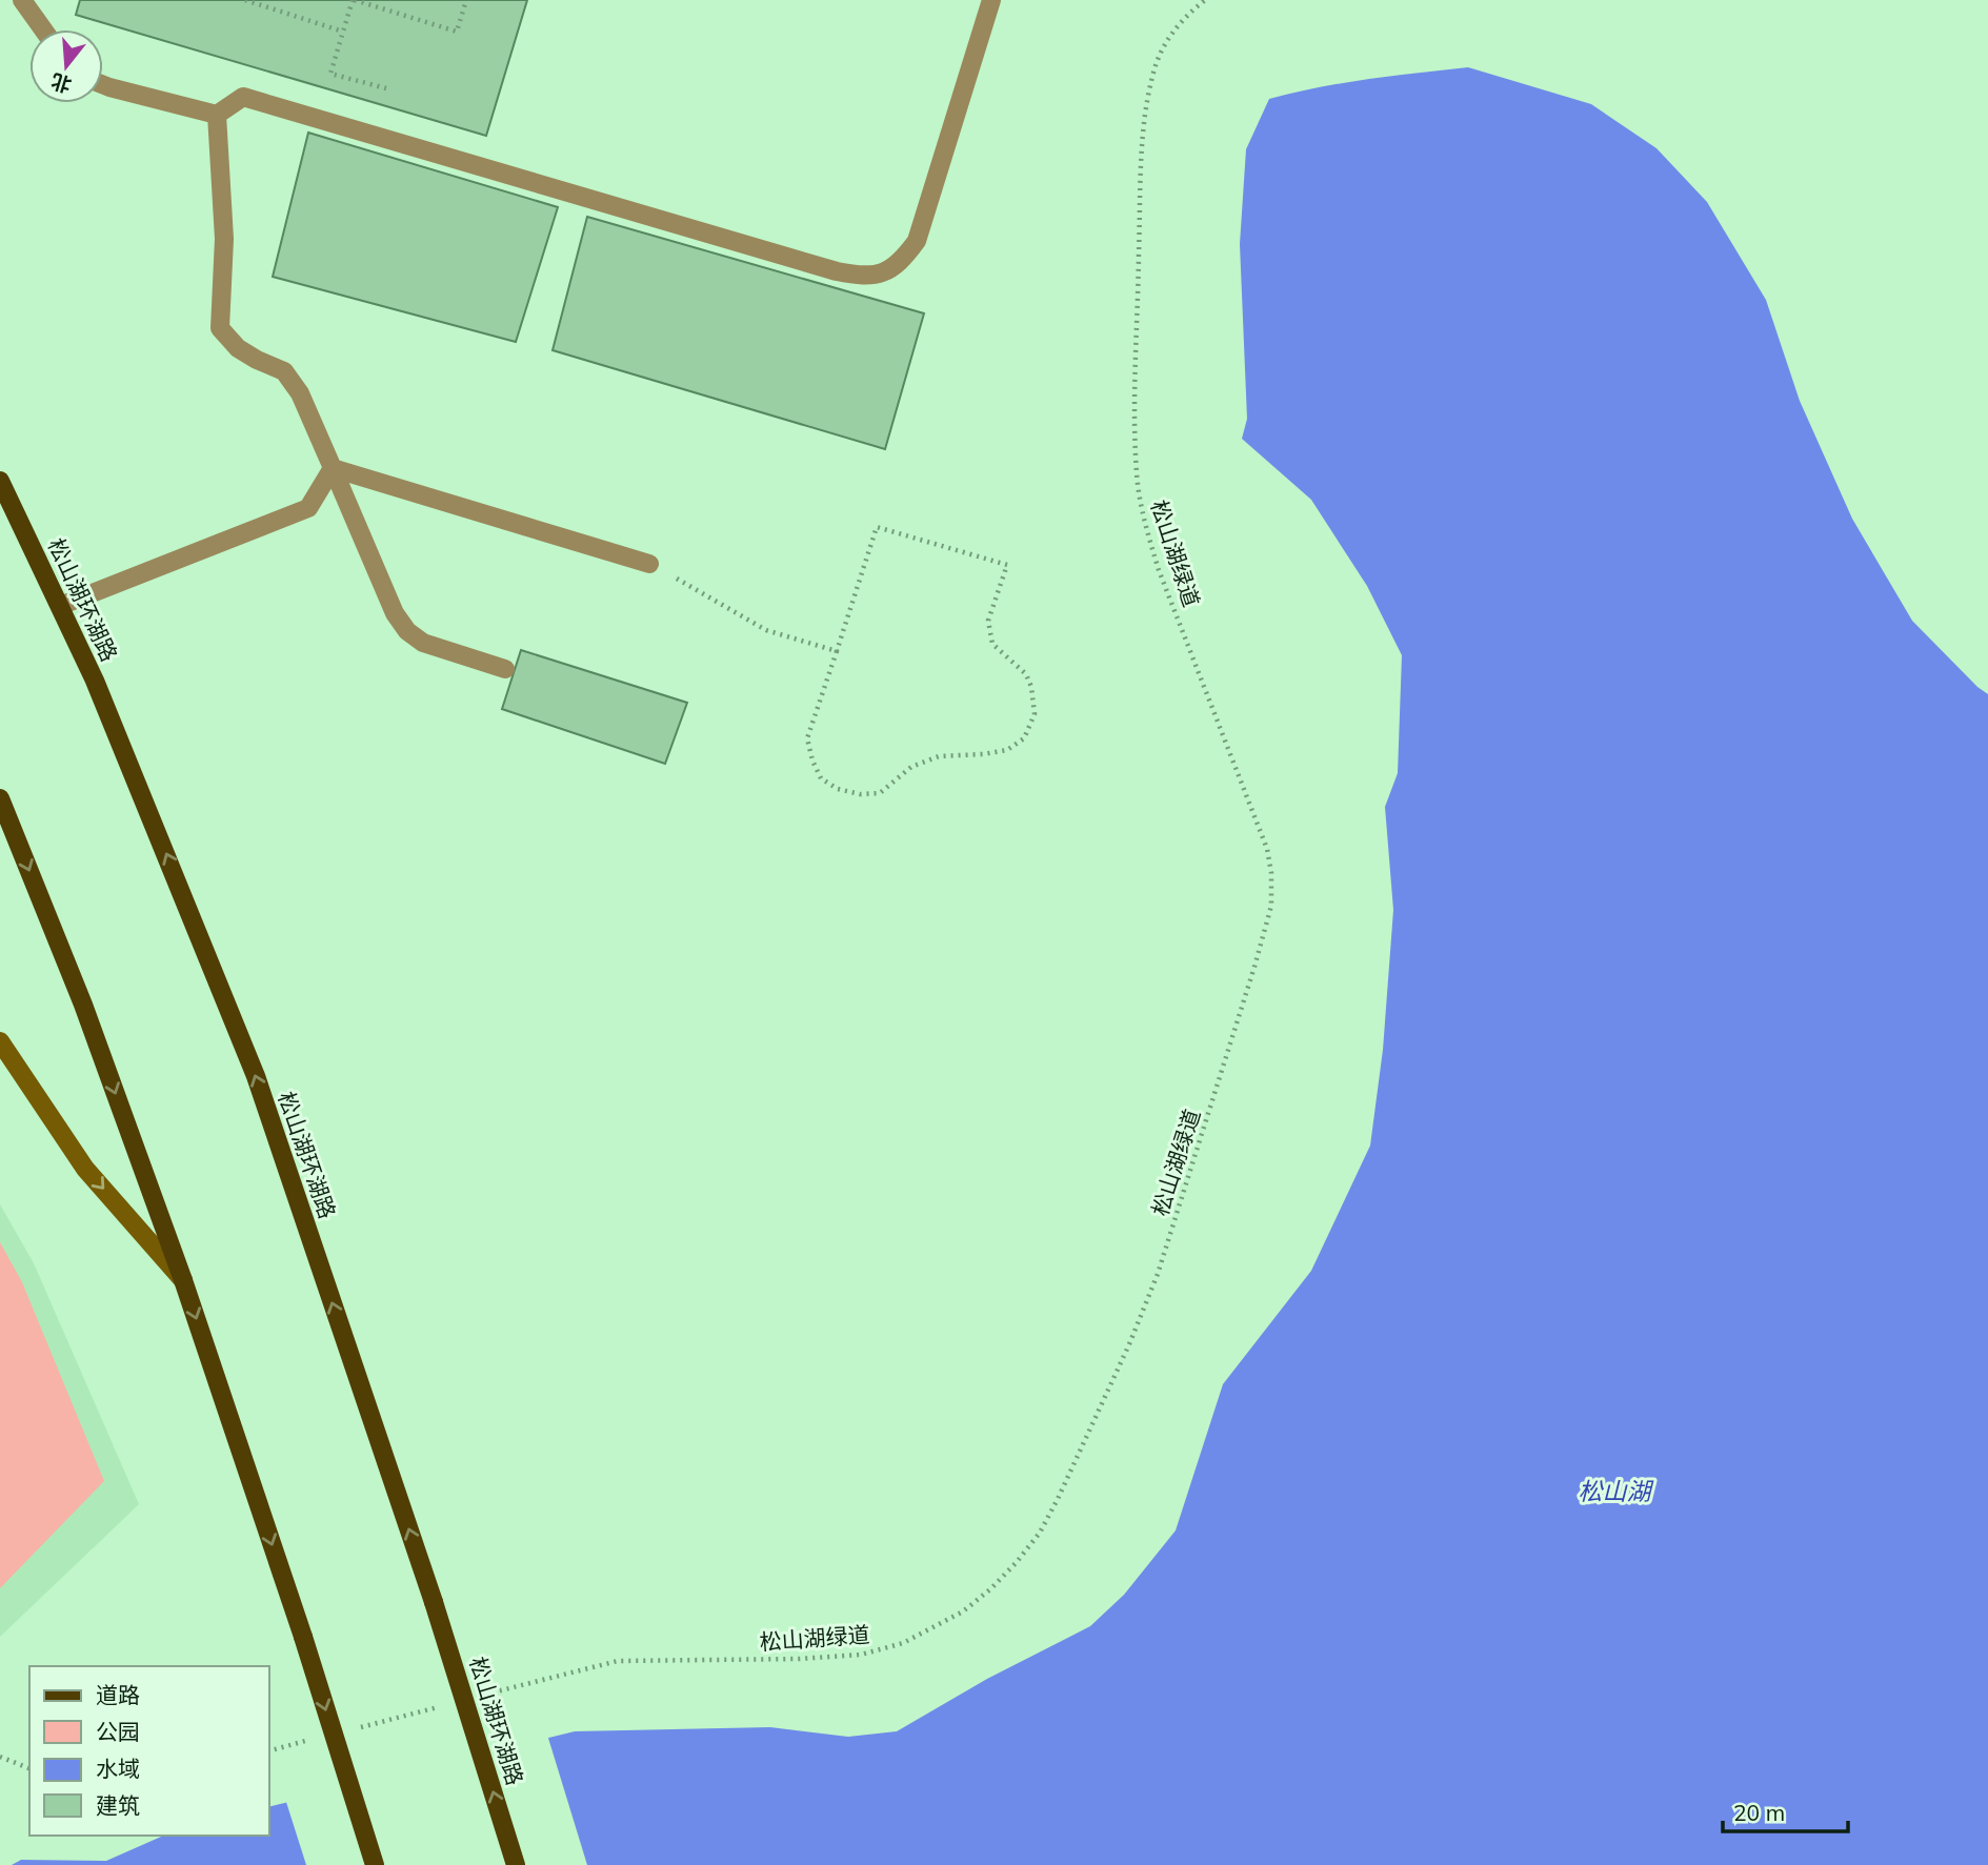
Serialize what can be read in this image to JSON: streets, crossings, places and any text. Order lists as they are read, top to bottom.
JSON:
{
  "streets": {
    "main road": ["松山湖环湖路"],
    "path": ["松山湖绿道"]
  },
  "water": ["松山湖"],
  "legend": [
    "道路",
    "公园",
    "水域",
    "建筑"
  ],
  "scale_bar": "20 m",
  "north": "bottom"
}
